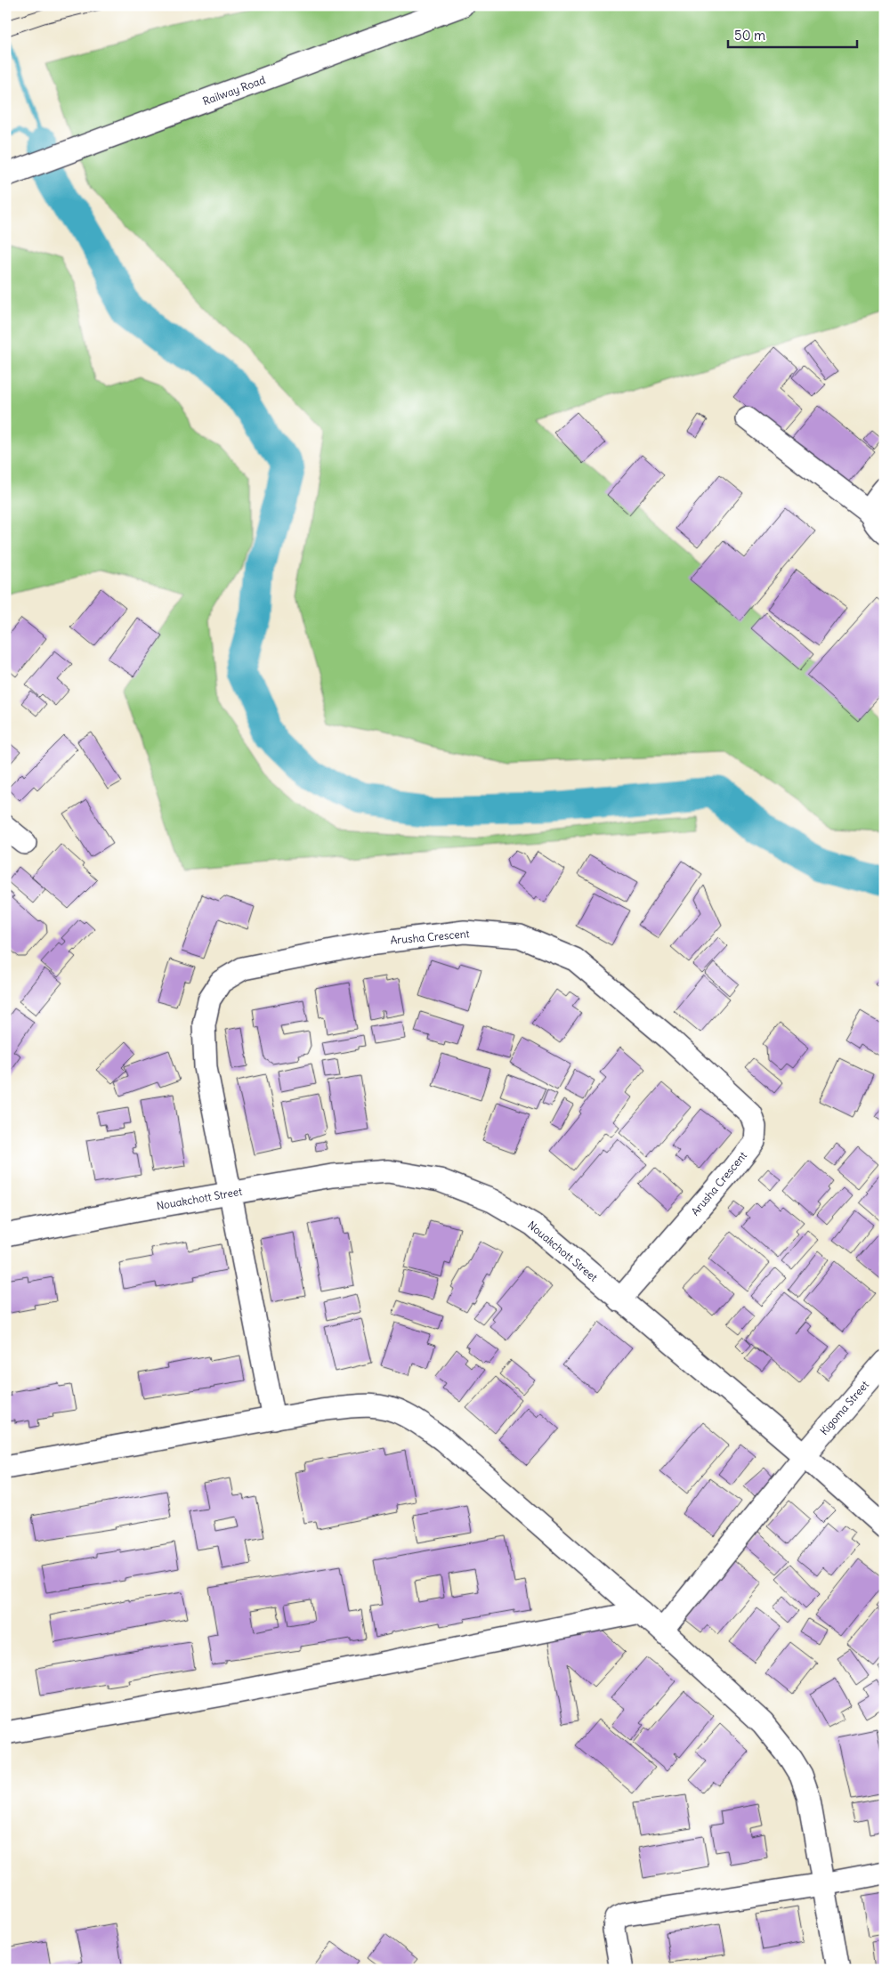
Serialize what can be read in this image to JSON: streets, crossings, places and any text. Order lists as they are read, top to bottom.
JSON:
{
  "streets": {
    "street": [
      "Railway Road",
      "Arusha Crescent",
      "Nouakchott Street",
      "Kigoma Street"
    ]
  },
  "crossings": [
    ["Arusha Crescent", "Nouakchott Street"],
    ["Nouakchott Street", "Kigoma Street"]
  ],
  "scale_bar": "50 m"
}
